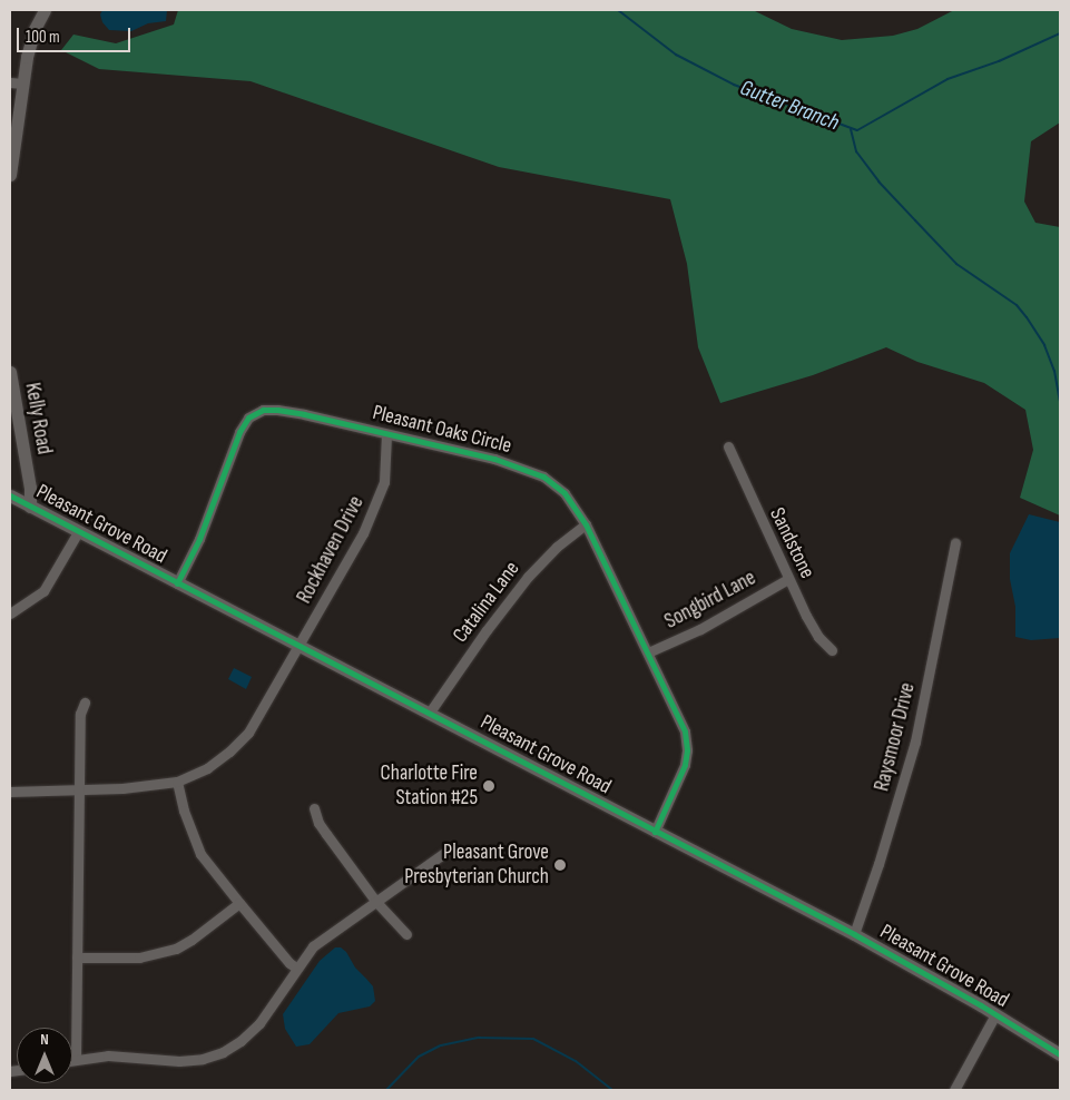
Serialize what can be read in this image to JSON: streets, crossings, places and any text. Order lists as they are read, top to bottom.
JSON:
{
  "streets": {
    "street": [
      "Kelly Road",
      "Pleasant Oaks Circle",
      "Pleasant Grove Road",
      "Sandstone",
      "Rockhaven Drive",
      "Songbird Lane",
      "Catalina Lane",
      "Raysmoor Drive"
    ]
  },
  "crossings": [
    ["Kelly Road", "Pleasant Grove Road"],
    ["Pleasant Oaks Circle", "Pleasant Grove Road"],
    ["Pleasant Oaks Circle", "Rockhaven Drive"],
    ["Pleasant Oaks Circle", "Songbird Lane"],
    ["Pleasant Oaks Circle", "Catalina Lane"],
    ["Pleasant Grove Road", "Rockhaven Drive"],
    ["Pleasant Grove Road", "Catalina Lane"],
    ["Pleasant Grove Road", "Raysmoor Drive"],
    ["Sandstone", "Songbird Lane"]
  ],
  "water": ["Gutter Branch"],
  "places": ["Charlotte Fire Station #25", "Pleasant Grove Presbyterian Church"],
  "scale_bar": "100 m",
  "north": "top"
}
